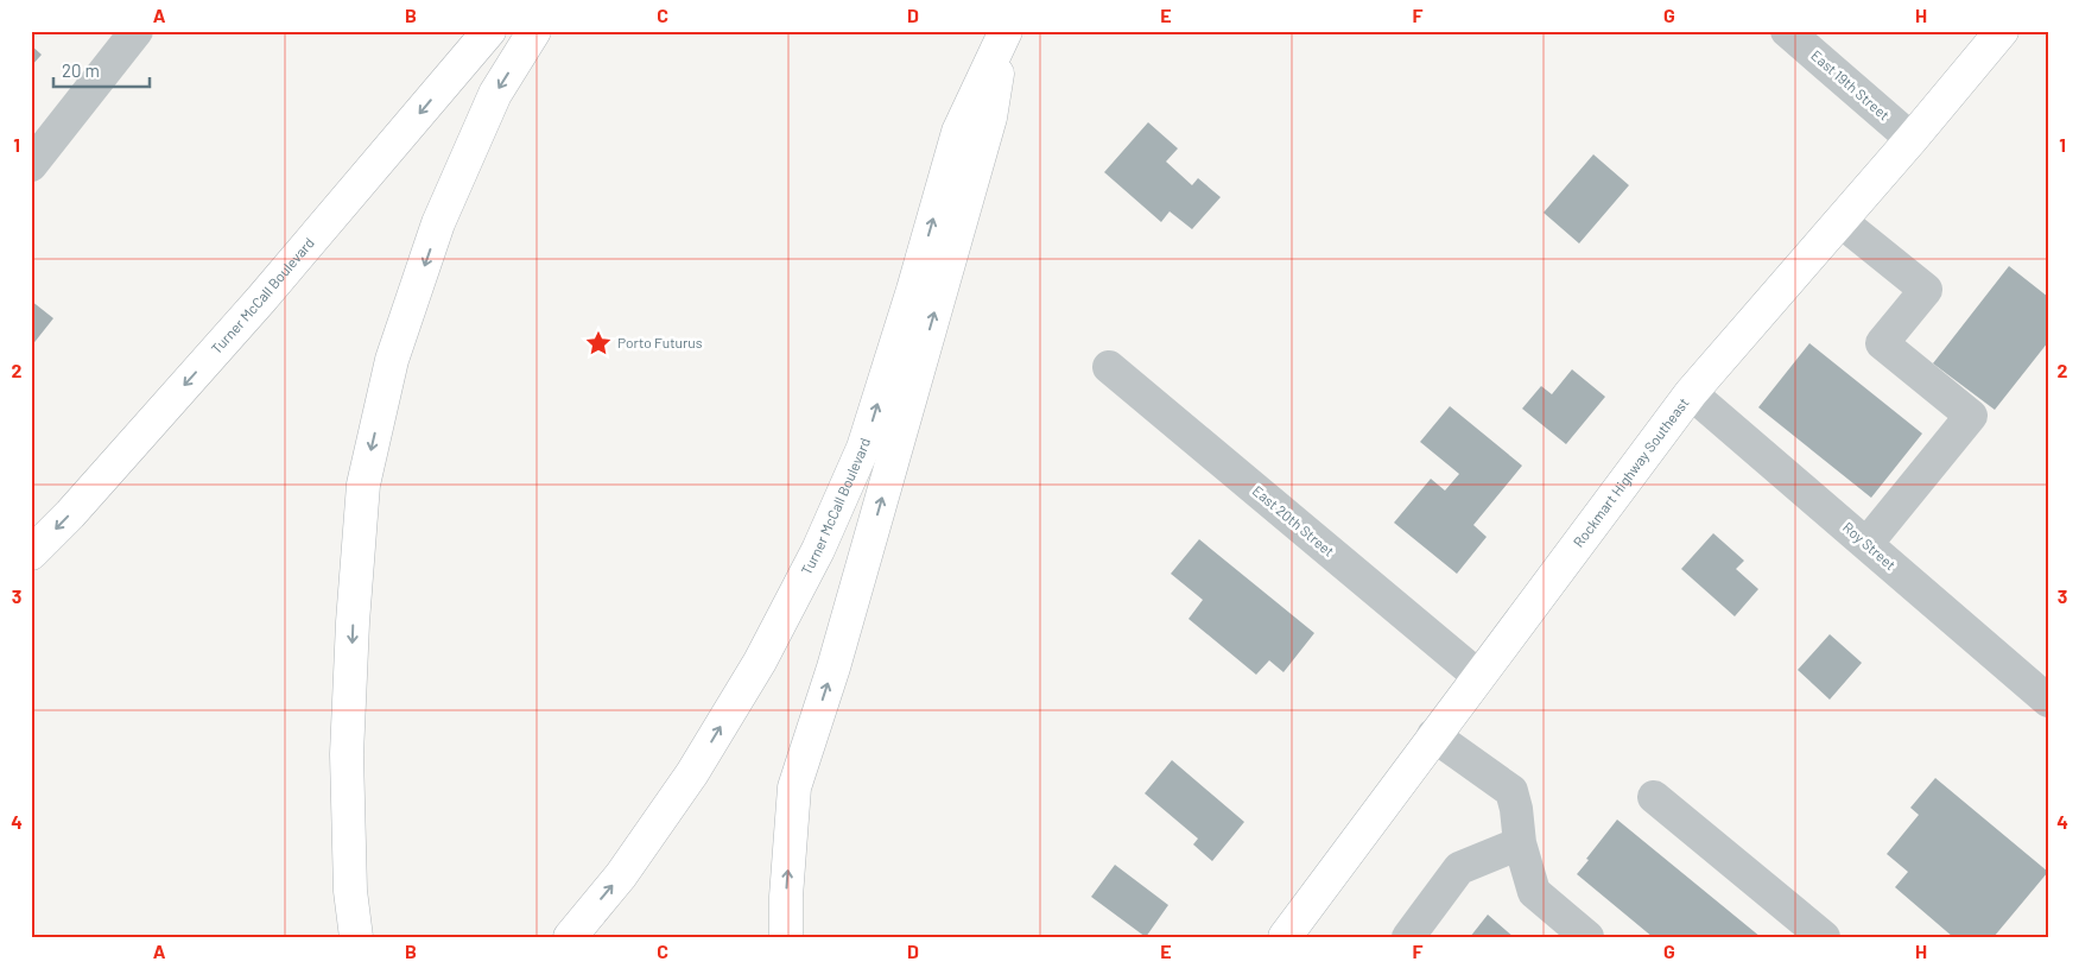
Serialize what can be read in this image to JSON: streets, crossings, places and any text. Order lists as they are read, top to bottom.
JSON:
{
  "streets": {
    "main road": ["Turner McCall Boulevard", "Rockmart Highway Southeast"],
    "street": ["East 19th Street", "East 20th Street", "Roy Street"]
  },
  "crossings": [
    ["East 19th Street", "Rockmart Highway Southeast"],
    ["Rockmart Highway Southeast", "East 20th Street"],
    ["Rockmart Highway Southeast", "Roy Street"]
  ],
  "places": {
    "place": ["Porto Futurus"]
  },
  "scale_bar": "20 m",
  "grid": {
    "columns": [
      "A",
      "B",
      "C",
      "D",
      "E",
      "F",
      "G",
      "H"
    ],
    "rows": [
      "1",
      "2",
      "3",
      "4"
    ]
  }
}
